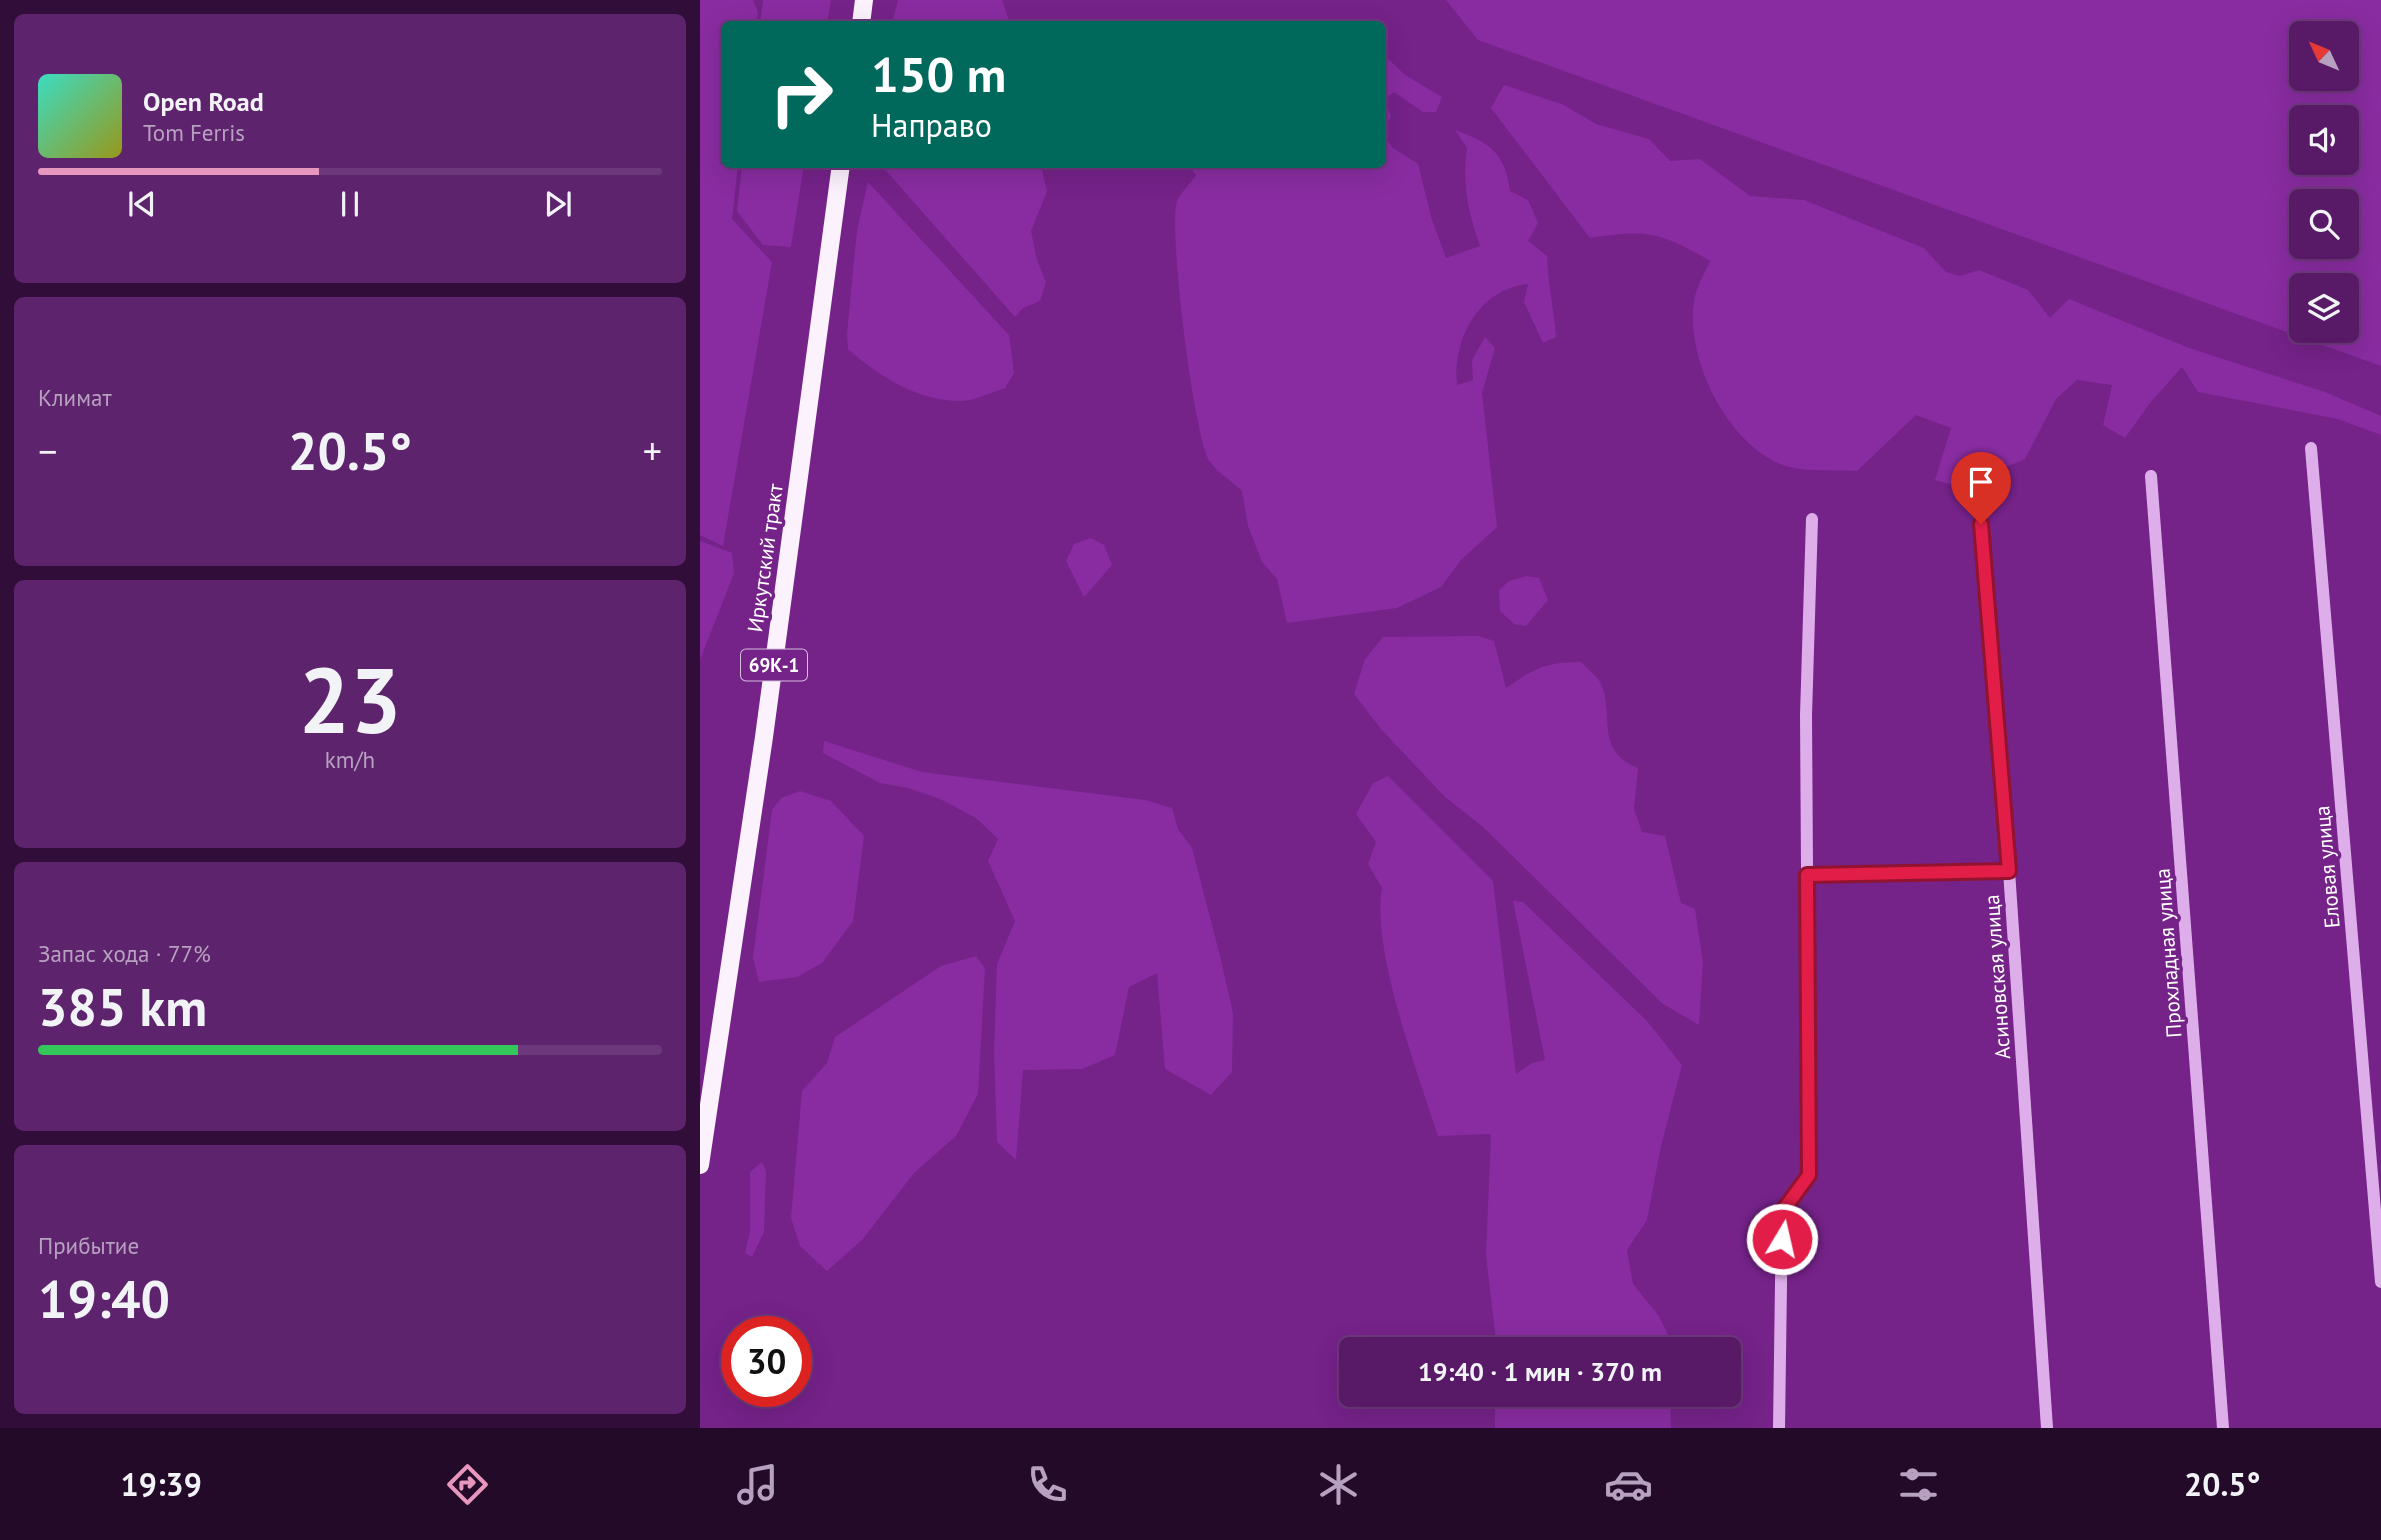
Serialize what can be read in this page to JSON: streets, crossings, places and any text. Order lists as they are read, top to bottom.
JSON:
{
  "streets": {
    "main road": ["Иркутский тракт", "69К-1"],
    "street": ["Еловая улица", "Прохладная улица", "Асиновская улица"]
  },
  "north": "top left",
  "page": {
    "turn": ["150 m", "Направо"],
    "song": ["Open Road", "Tom Ferris"],
    "tile": [
      "Климат",
      ["23", "km/h"],
      ["Запас хода · 77%", "385 km"],
      ["Прибытие", "19:40"]
    ],
    "heat": ["−", "20.5°", "+"],
    "limit": "30",
    "trip": "19:40 · 1 мин · 370 m",
    "tabs": ["19:39", "20.5°"]
  }
}
